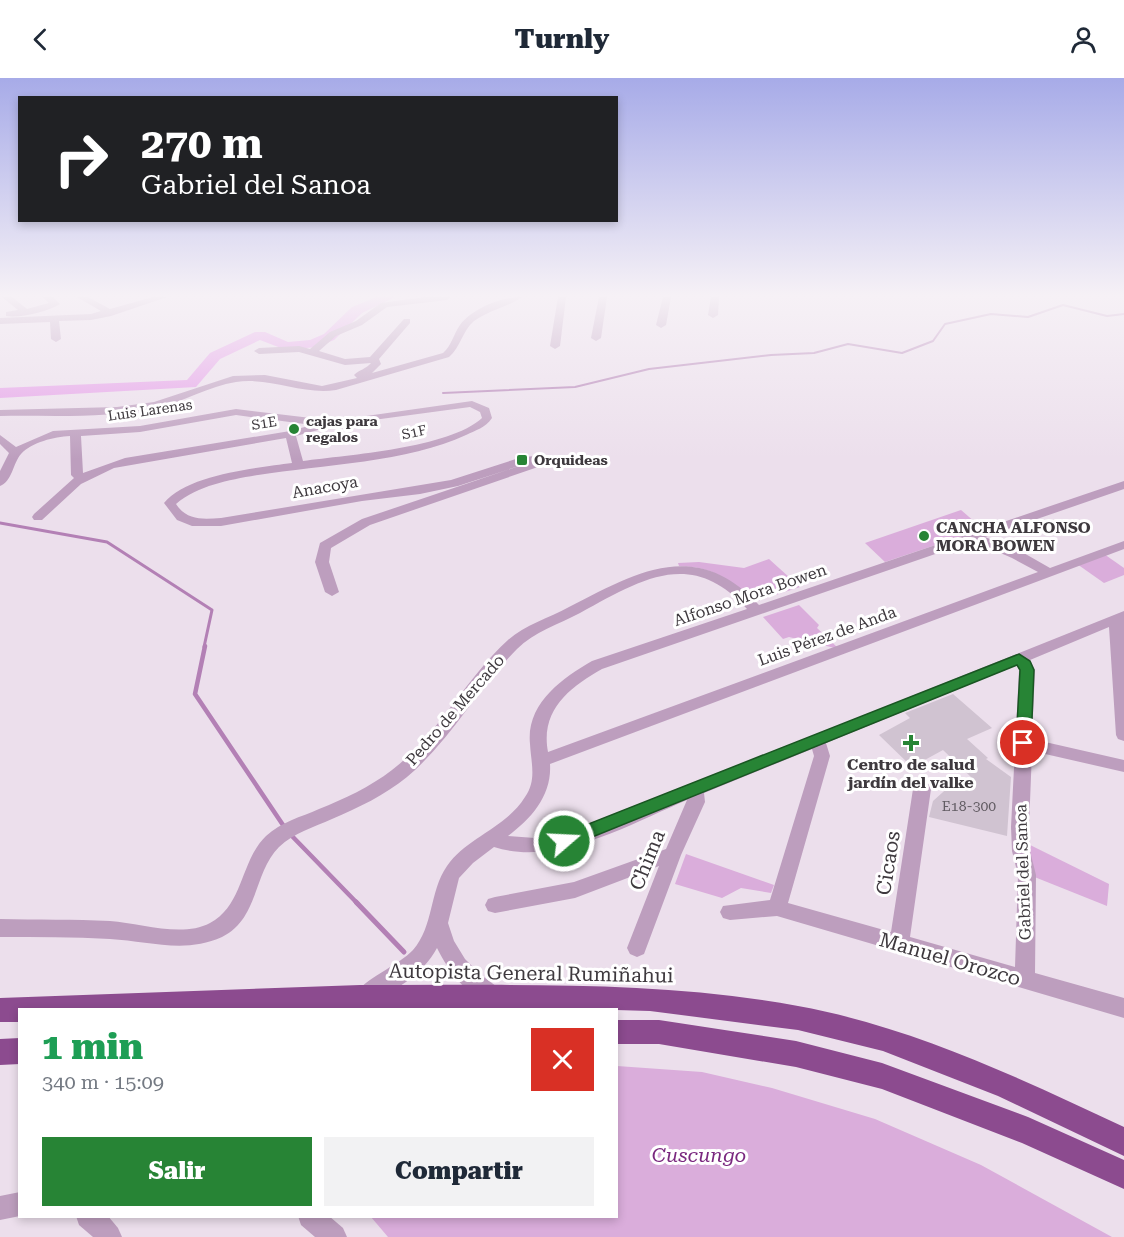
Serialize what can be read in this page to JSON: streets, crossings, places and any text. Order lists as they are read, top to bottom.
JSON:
{
  "streets": {
    "highway": ["Autopista General Rumiñahui"],
    "street": [
      "Luis Larenas",
      "S1E",
      "S1F",
      "Anacoya",
      "Alfonso Mora Bowen",
      "Luis Pérez de Anda",
      "Pedro de Mercado",
      "Chima",
      "Cicaos",
      "Gabriel del Sanoa",
      "Manuel Orozco"
    ]
  },
  "crossings": [
    ["Luis Larenas", "S1E"],
    ["S1E", "S1F"],
    ["S1F", "Anacoya"],
    ["Alfonso Mora Bowen", "Luis Pérez de Anda"],
    ["Alfonso Mora Bowen", "Pedro de Mercado"],
    ["Alfonso Mora Bowen", "Autopista General Rumiñahui"],
    ["Cicaos", "Manuel Orozco"],
    ["Gabriel del Sanoa", "Manuel Orozco"]
  ],
  "parks": ["Cuscungo"],
  "places": {
    "other": ["cajas para regalos", "CANCHA ALFONSO MORA BOWEN"],
    "transit": ["Orquideas"],
    "health": ["Centro de salud jardín del valke"]
  },
  "house_numbers": ["E18-300"],
  "page": {
    "header": "Turnly",
    "turn": ["270 m", "Gabriel del Sanoa"],
    "heading": ["1 min", "340 m · 15:09"],
    "buttons": ["Salir", "Compartir"]
  }
}
